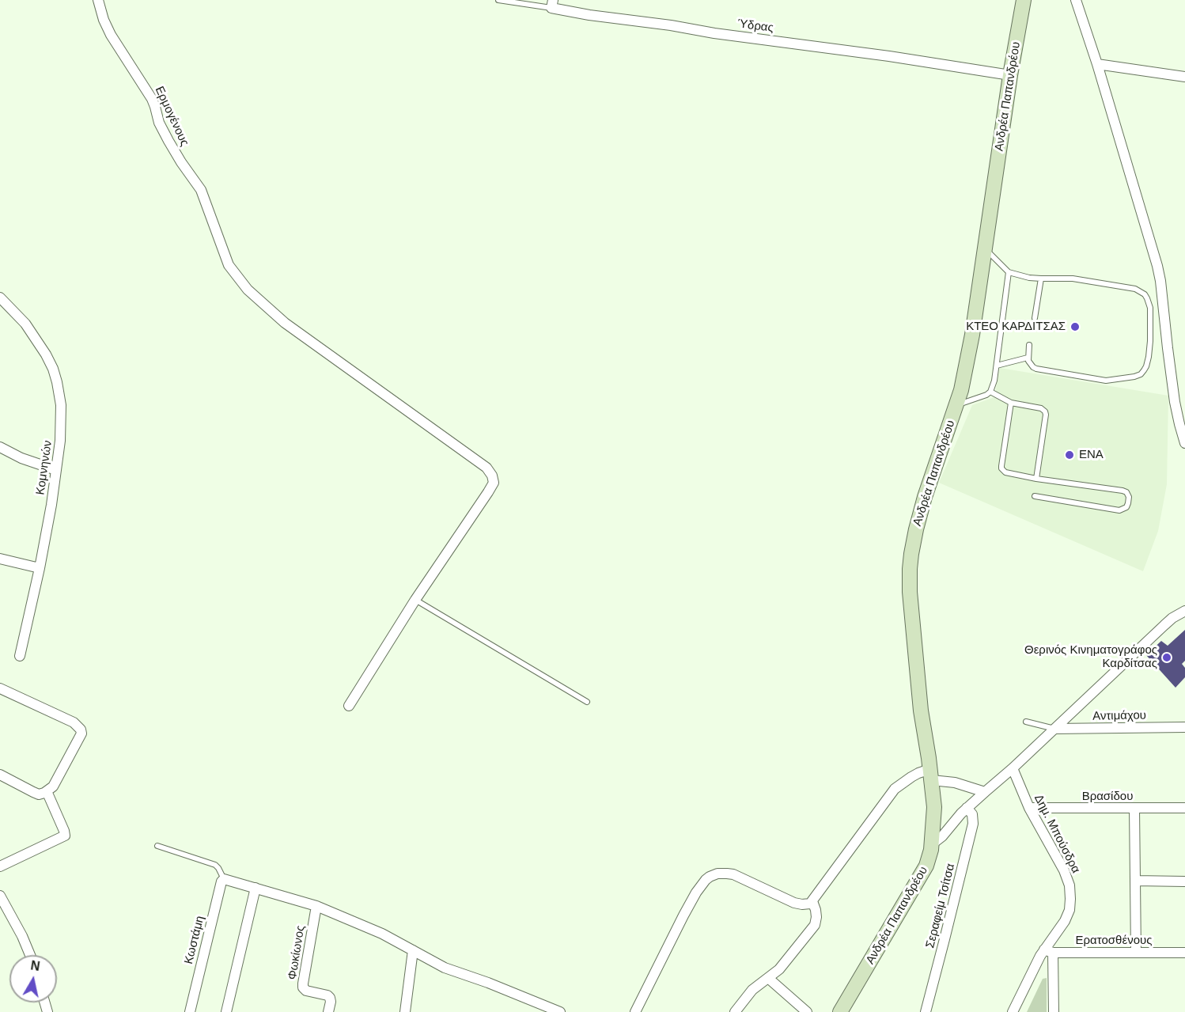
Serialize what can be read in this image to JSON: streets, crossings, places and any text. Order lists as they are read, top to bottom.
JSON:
{
  "streets": {
    "main road": ["Ανδρέα Παπανδρέου"],
    "street": [
      "Ύδρας",
      "Ερμογένους",
      "Κομνηνών",
      "Αντιμάχου",
      "Βρασίδου",
      "Δημ. Μπούσδρα",
      "Σεραφείμ Τσίτσα",
      "Κωστάμη",
      "Ερατοσθένους",
      "Φωκίωνος"
    ]
  },
  "crossings": [
    ["Ύδρας", "Ανδρέα Παπανδρέου"],
    ["Βρασίδου", "Δημ. Μπούσδρα"],
    ["Δημ. Μπούσδρα", "Ερατοσθένους"]
  ],
  "places": ["ΚΤΕΟ ΚΑΡΔΙΤΣΑΣ", "ΕΝΑ", "Θερινός Κινηματογράφος Καρδίτσας"],
  "north": "top"
}
